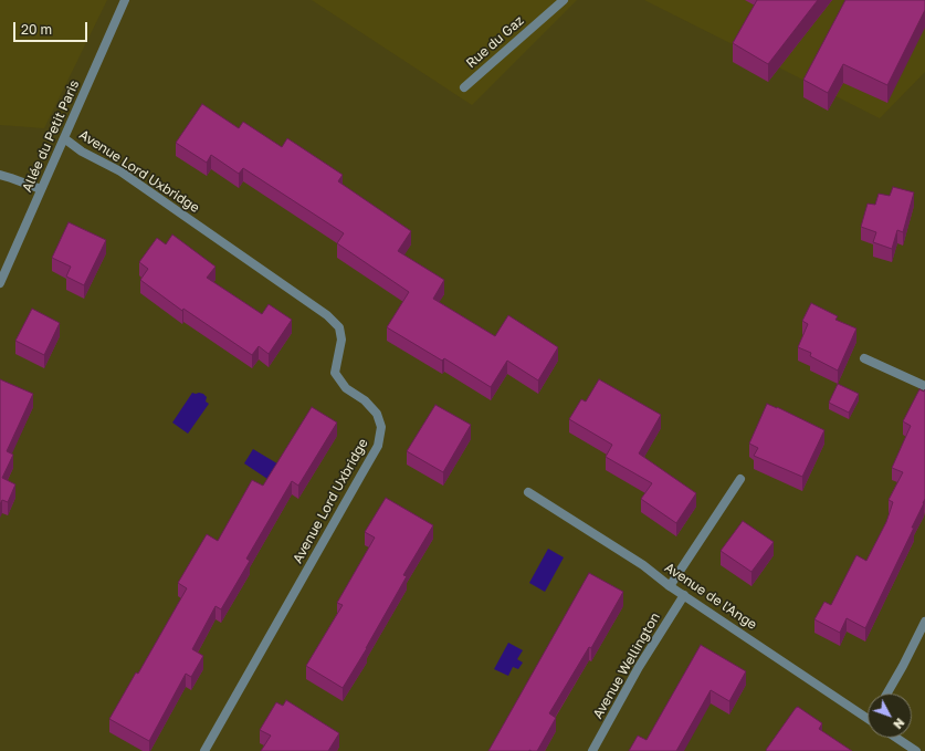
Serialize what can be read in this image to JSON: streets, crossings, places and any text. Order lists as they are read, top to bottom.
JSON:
{
  "streets": {
    "street": [
      "Rue du Gaz",
      "Allée du Petit Paris",
      "Avenue Lord Uxbridge",
      "Avenue de l'Ange",
      "Avenue Wellington"
    ]
  },
  "crossings": [
    ["Allée du Petit Paris", "Avenue Lord Uxbridge"],
    ["Avenue de l'Ange", "Avenue Wellington"]
  ],
  "scale_bar": "20 m",
  "north": "bottom right"
}
